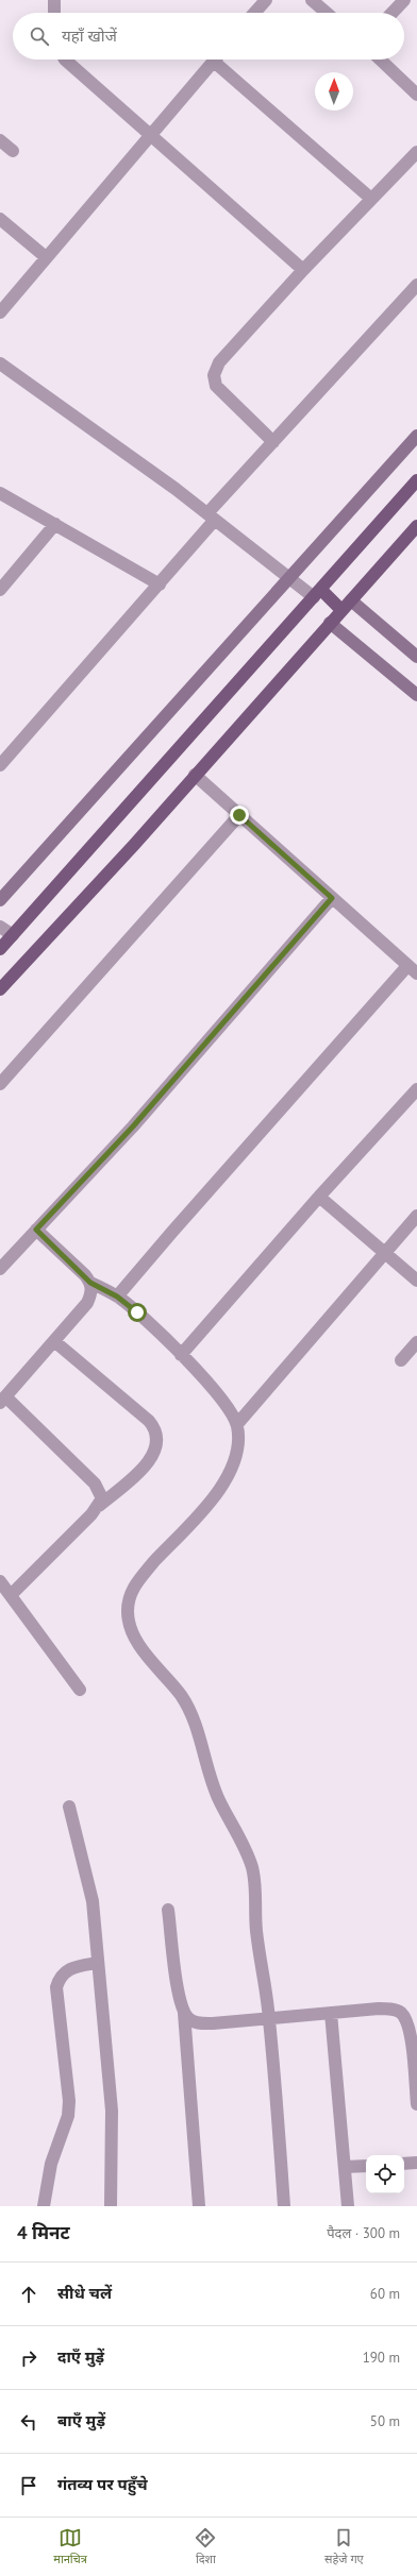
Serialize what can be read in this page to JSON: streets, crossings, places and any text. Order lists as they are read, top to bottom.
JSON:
{
  "north": "top",
  "page": {
    "search": "यहाँ खोजें",
    "heading": ["4 मिनट", "पैदल · 300 m"],
    "list": [
      ["सीधे चलें", "60 m"],
      ["दाएँ मुड़ें", "190 m"],
      ["बाएँ मुड़ें", "50 m"],
      "गंतव्य पर पहुँचे"
    ],
    "nav": ["मानचित्र", "दिशा", "सहेजे गए"]
  }
}
